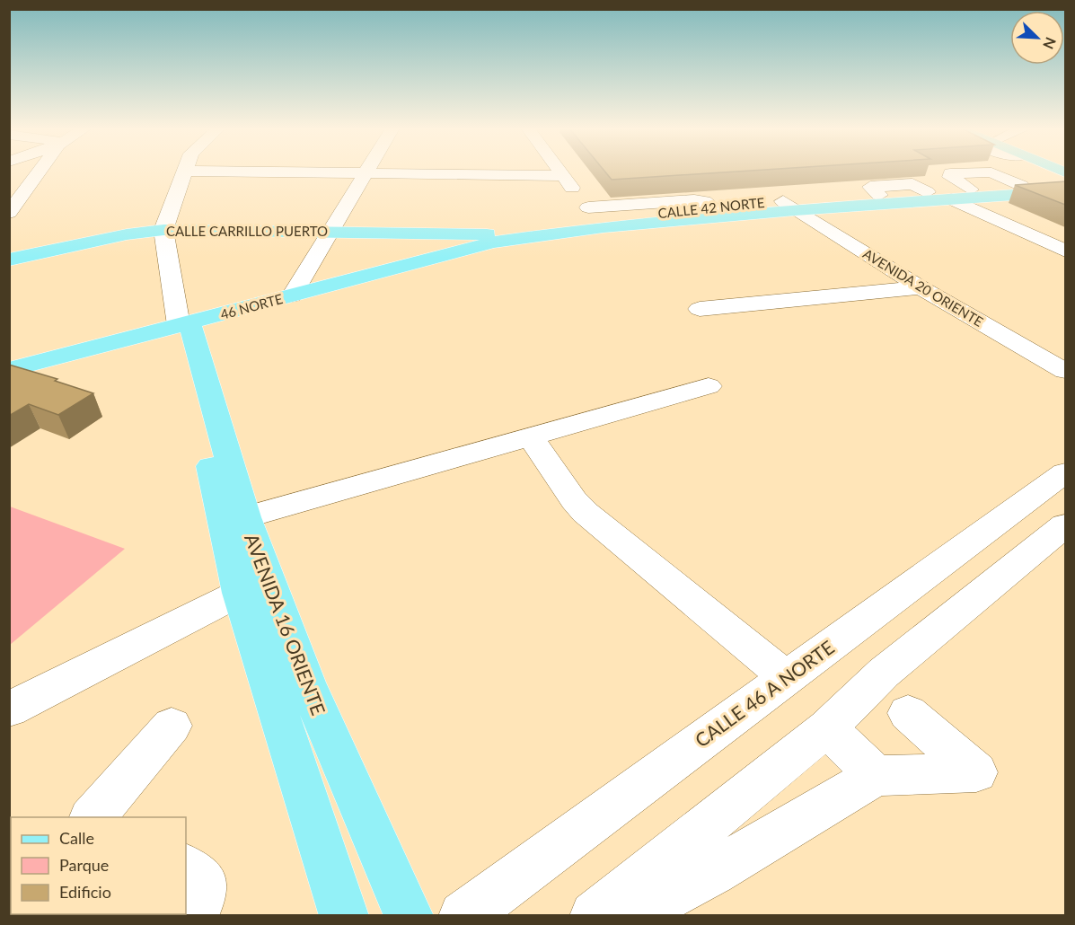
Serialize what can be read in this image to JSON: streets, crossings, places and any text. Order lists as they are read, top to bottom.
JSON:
{
  "streets": {
    "main road": [
      "CALLE 42 NORTE",
      "CALLE CARRILLO PUERTO",
      "46 NORTE",
      "AVENIDA 16 ORIENTE"
    ],
    "street": ["AVENIDA 20 ORIENTE", "CALLE 46 A NORTE"]
  },
  "crossings": [
    ["CALLE 42 NORTE", "CALLE CARRILLO PUERTO"],
    ["CALLE 42 NORTE", "AVENIDA 20 ORIENTE"],
    ["CALLE 42 NORTE", "46 NORTE"],
    ["CALLE CARRILLO PUERTO", "46 NORTE"],
    ["46 NORTE", "AVENIDA 16 ORIENTE"]
  ],
  "legend": ["Calle", "Parque", "Edificio"],
  "north": "bottom right"
}
